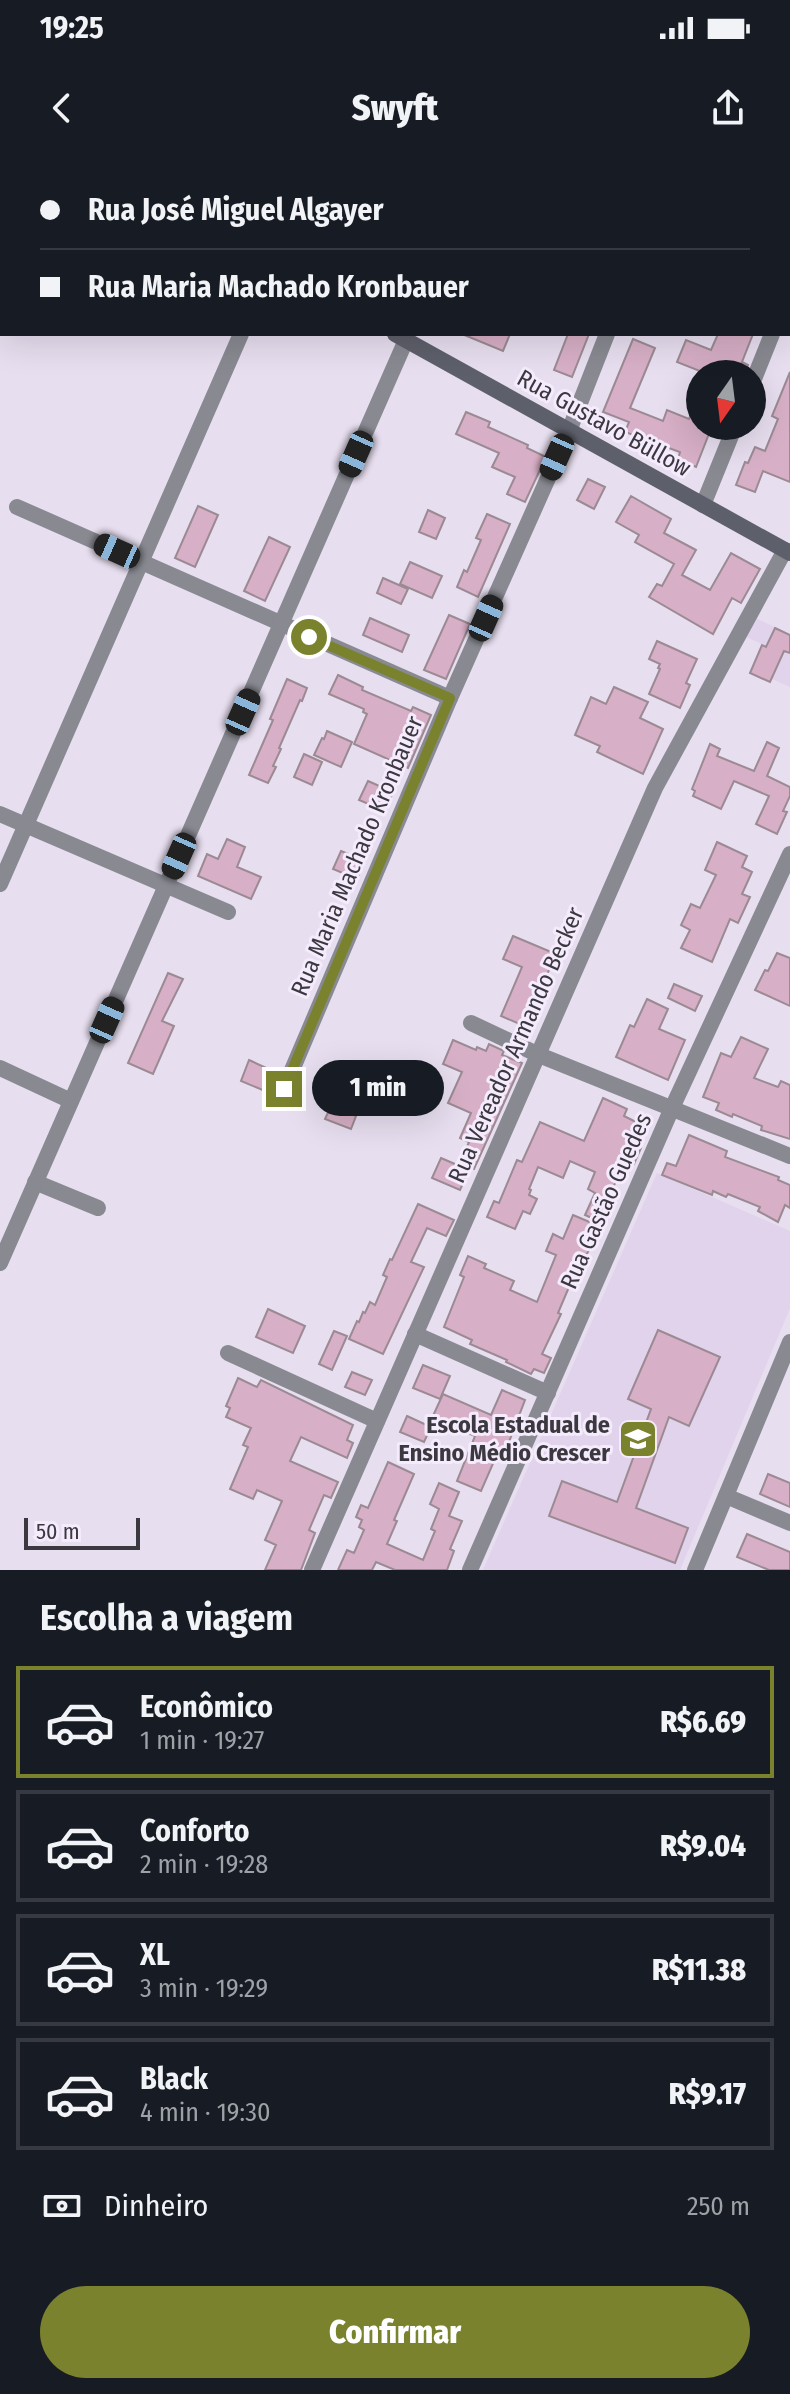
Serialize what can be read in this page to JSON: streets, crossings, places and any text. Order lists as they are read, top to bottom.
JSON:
{
  "streets": {
    "main road": ["Rua Gustavo Büllow"],
    "street": ["Rua Maria Machado Kronbauer", "Rua Vereador Armando Becker", "Rua Gastão Guedes"]
  },
  "crossings": [
    ["Rua Gustavo Büllow", "Rua Maria Machado Kronbauer"],
    ["Rua Gustavo Büllow", "Rua Vereador Armando Becker"]
  ],
  "places": {
    "school or university": ["Escola Estadual de Ensino Médio Crescer"]
  },
  "scale_bar": "50 m",
  "north": "bottom",
  "page": {
    "status": "19:25",
    "header": "Swyft",
    "banner": ["Rua José Miguel Algayer", "Rua Maria Machado Kronbauer"],
    "bubble": "1 min",
    "scale": "50 m",
    "heading": "Escolha a viagem",
    "list": [
      {
        "name": "Econômico",
        "note": "1 min · 19:27",
        "value": "R$6.69"
      },
      {
        "name": "Conforto",
        "note": "2 min · 19:28",
        "value": "R$9.04"
      },
      {
        "name": "XL",
        "note": "3 min · 19:29",
        "value": "R$11.38"
      },
      {
        "name": "Black",
        "note": "4 min · 19:30",
        "value": "R$9.17"
      }
    ],
    "pay": ["Dinheiro", "250 m"],
    "buttons": "Confirmar"
  }
}
